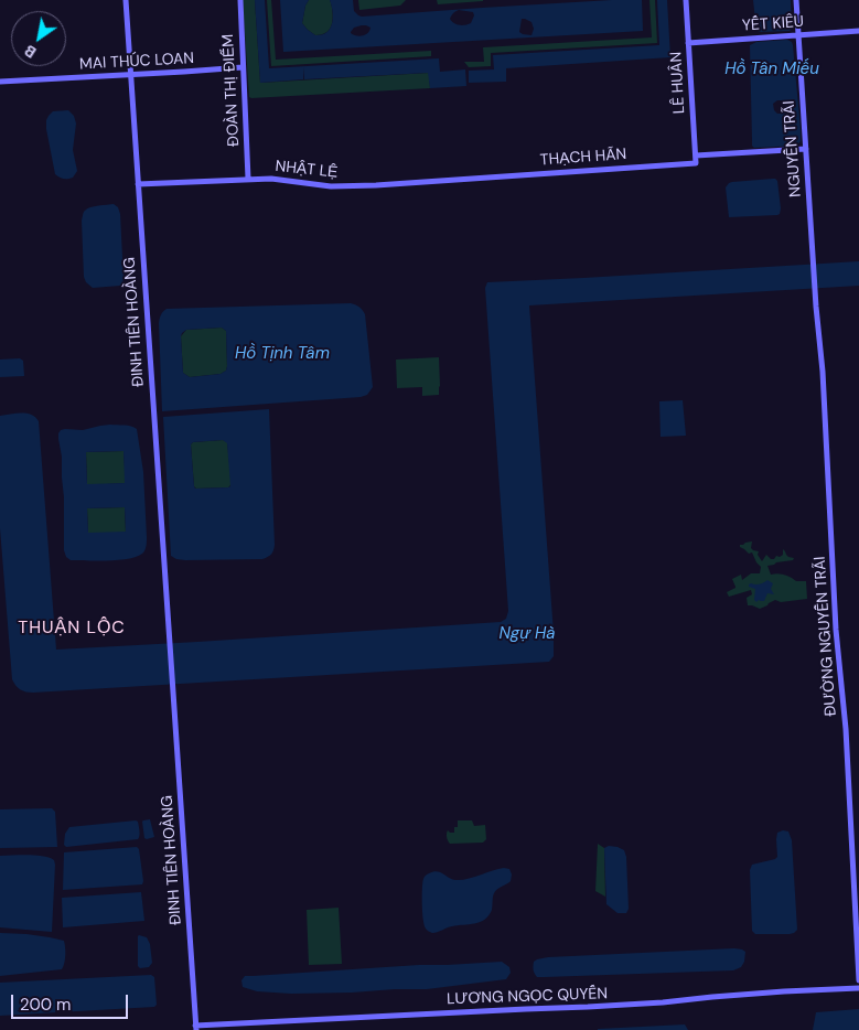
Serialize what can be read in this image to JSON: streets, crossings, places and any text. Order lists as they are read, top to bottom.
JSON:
{
  "streets": {
    "street": [
      "YẾT KIÊU",
      "MAI THÚC LOAN",
      "LÊ HUÂN",
      "ĐOÀN THỊ ĐIỂM",
      "NGUYỄN TRÃI",
      "THẠCH HÃN",
      "NHẬT LỆ",
      "ĐINH TIÊN HOÀNG",
      "ĐƯỜNG NGUYỄN TRÃI",
      "LƯƠNG NGỌC QUYẾN"
    ]
  },
  "crossings": [
    ["YẾT KIÊU", "LÊ HUÂN"],
    ["YẾT KIÊU", "NGUYỄN TRÃI"],
    ["MAI THÚC LOAN", "ĐOÀN THỊ ĐIỂM"],
    ["MAI THÚC LOAN", "ĐINH TIÊN HOÀNG"],
    ["LÊ HUÂN", "THẠCH HÃN"],
    ["ĐOÀN THỊ ĐIỂM", "NHẬT LỆ"],
    ["NGUYỄN TRÃI", "ĐƯỜNG NGUYỄN TRÃI"],
    ["THẠCH HÃN", "NHẬT LỆ"],
    ["NHẬT LỆ", "ĐINH TIÊN HOÀNG"],
    ["ĐINH TIÊN HOÀNG", "LƯƠNG NGỌC QUYẾN"]
  ],
  "districts": ["THUẬN LỘC"],
  "water": ["Hồ Tân Miếu", "Hồ Tịnh Tâm", "Ngự Hà"],
  "scale_bar": "200 m",
  "north": "bottom left"
}
